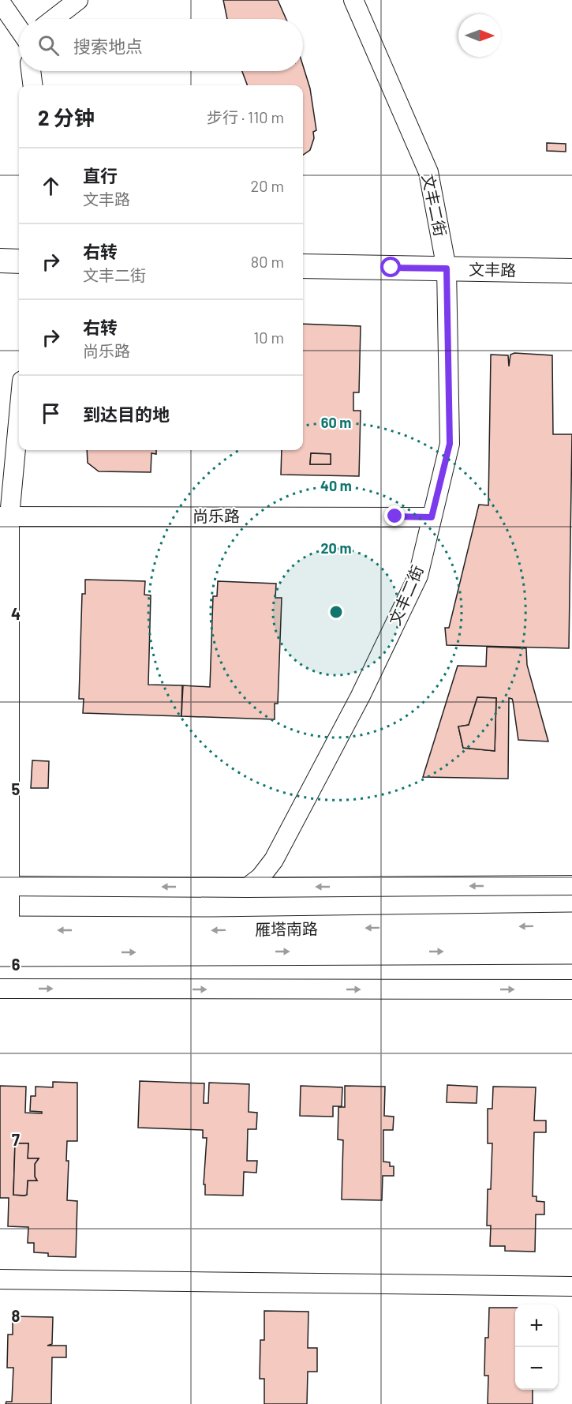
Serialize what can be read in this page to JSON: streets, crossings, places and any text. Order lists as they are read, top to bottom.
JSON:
{
  "streets": {
    "main road": ["雁塔南路"],
    "street": ["文丰二街", "文丰路", "尚乐路"]
  },
  "crossings": [
    ["文丰二街", "文丰路"],
    ["文丰二街", "尚乐路"]
  ],
  "north": "right",
  "page": {
    "search": "搜索地点",
    "heading": ["2 分钟", "步行 · 110 m"],
    "list": [
      ["直行", "文丰路", "20 m"],
      ["右转", "文丰二街", "80 m"],
      ["右转", "尚乐路", "10 m"],
      "到达目的地"
    ],
    "map_buttons": ["+", "−"]
  },
  "grid": {
    "rows": [
      "4",
      "5",
      "6",
      "7",
      "8"
    ]
  },
  "rings": ["60 m", "40 m", "20 m"]
}
